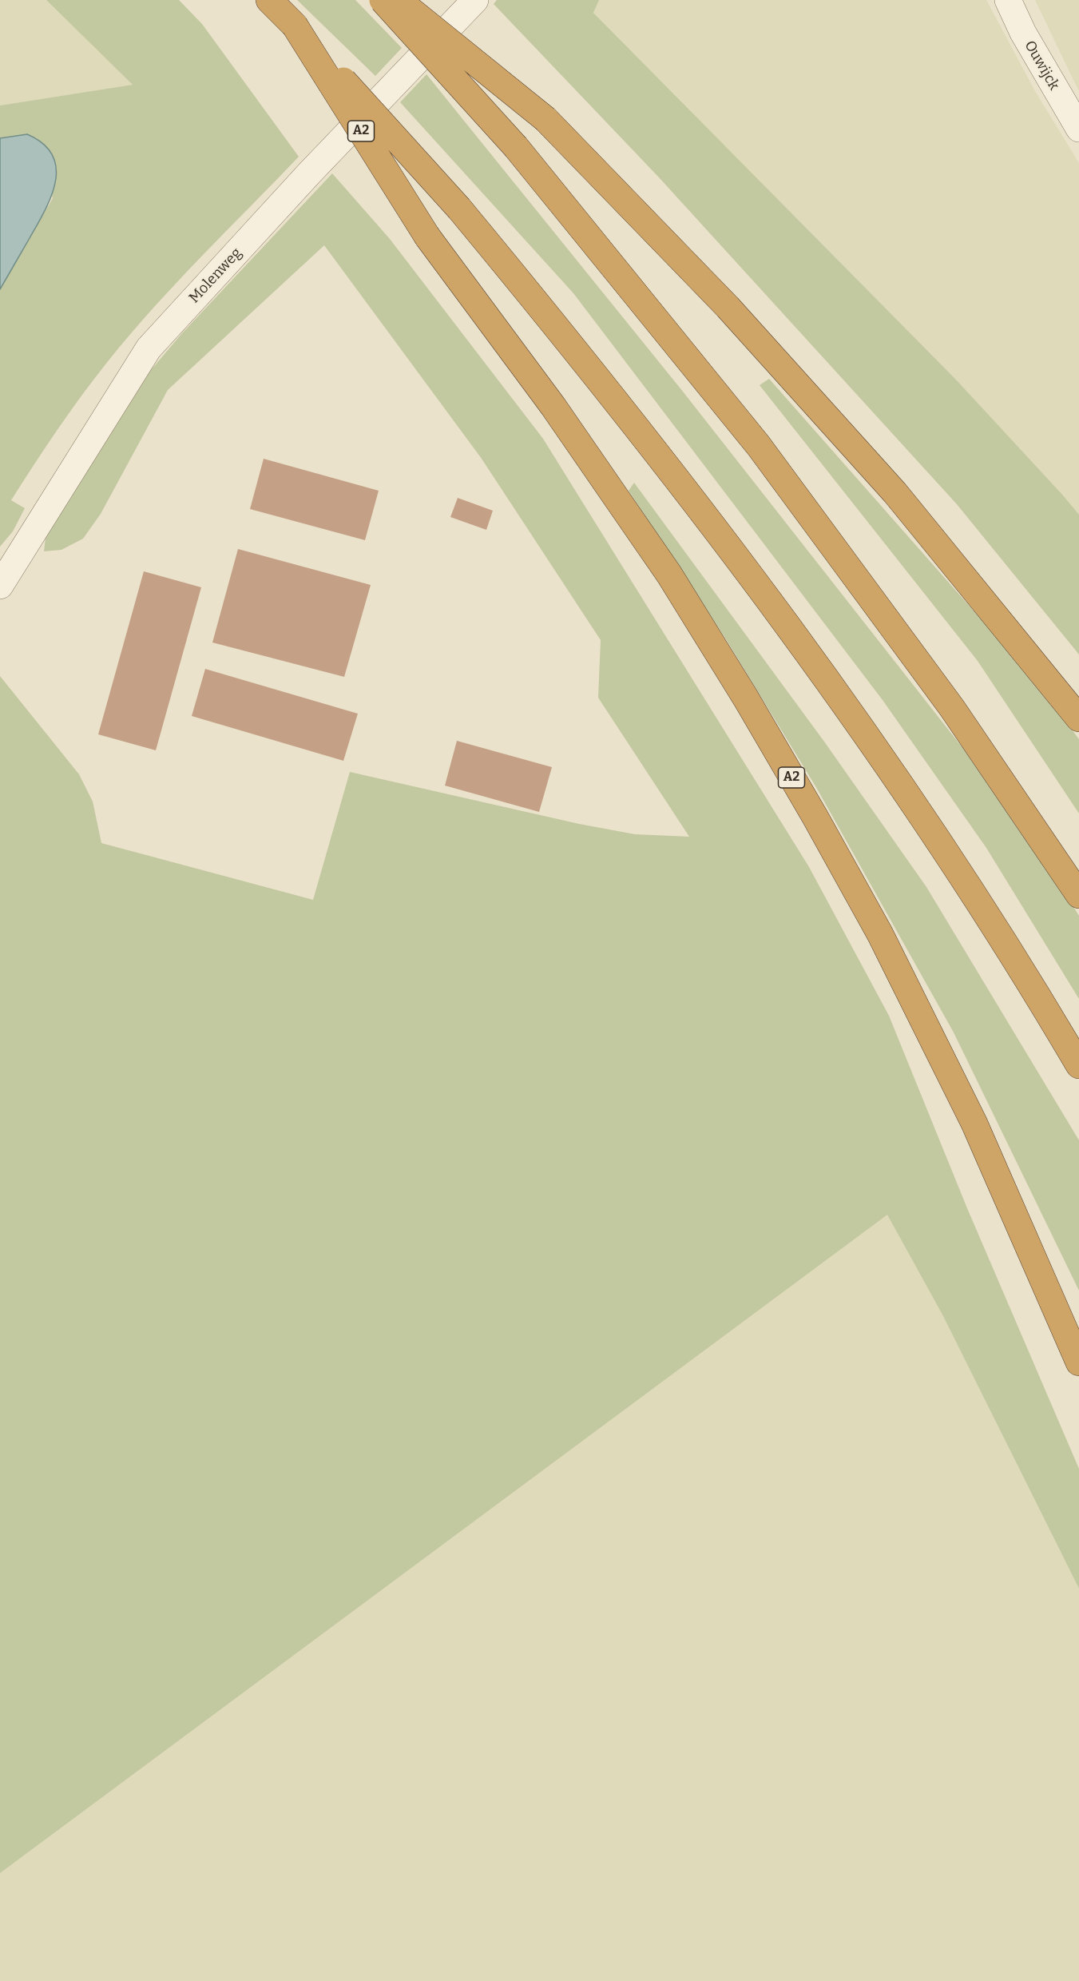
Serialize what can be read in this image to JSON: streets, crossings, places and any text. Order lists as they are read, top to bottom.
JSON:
{
  "streets": {
    "highway": ["A2"],
    "street": ["Ouwijck", "Molenweg"]
  }
}
